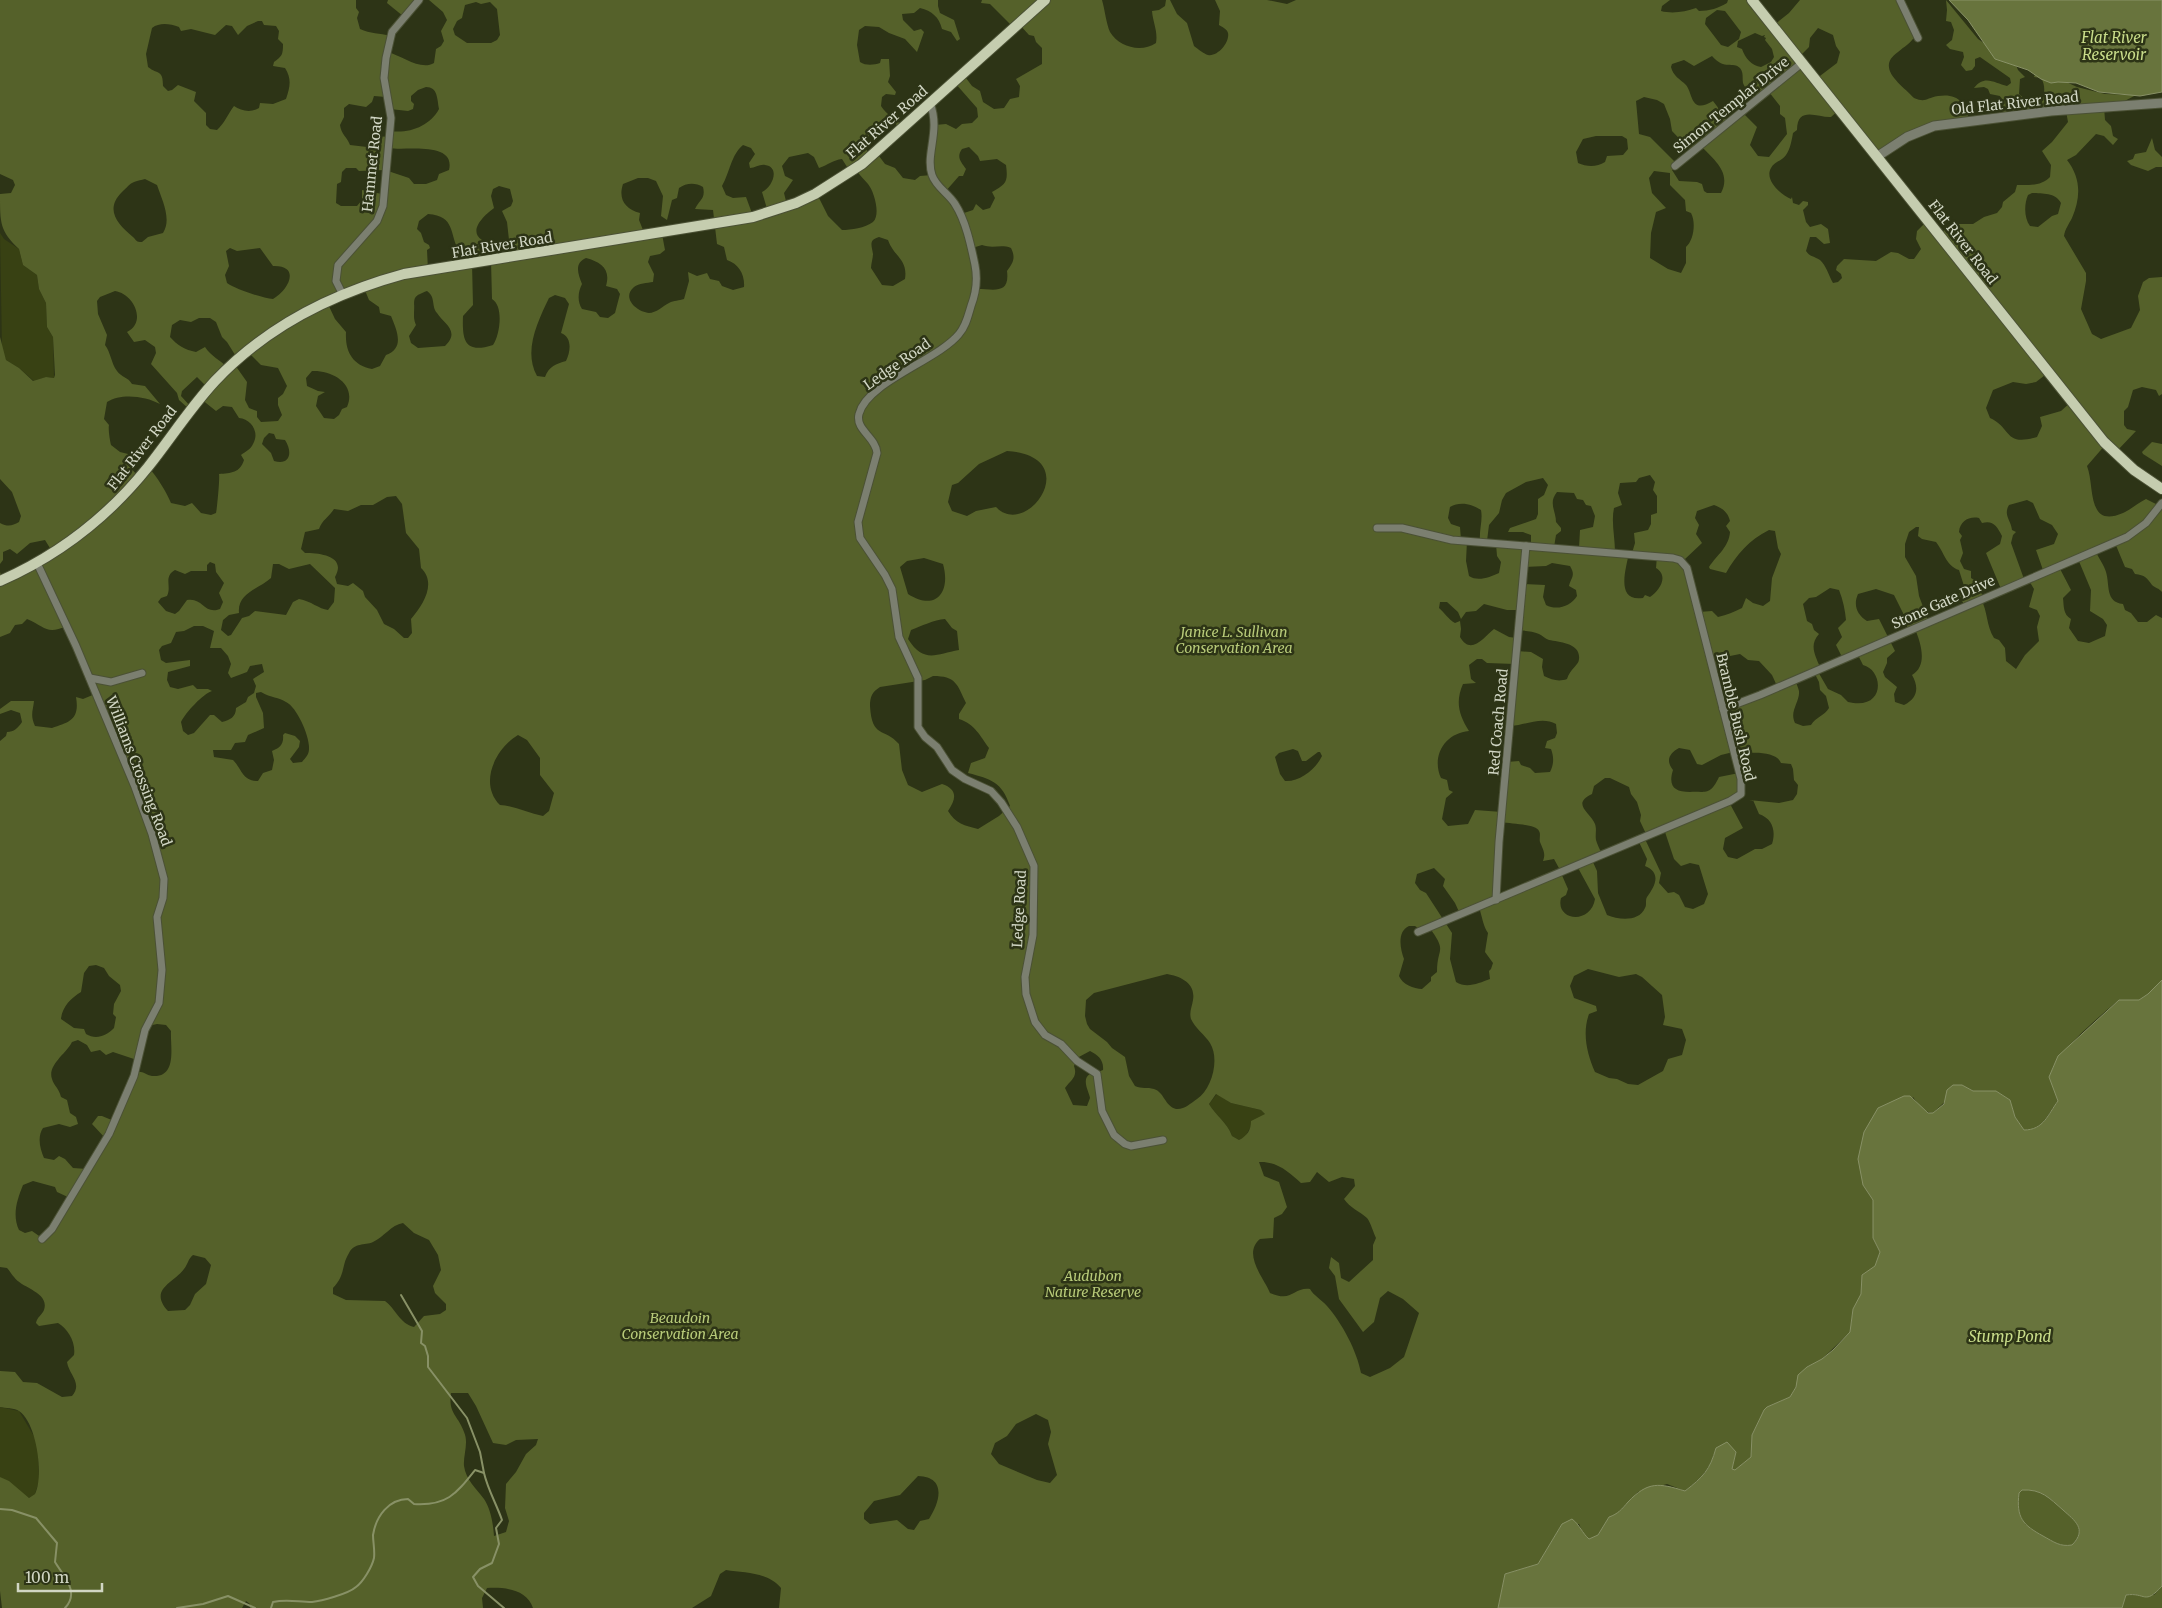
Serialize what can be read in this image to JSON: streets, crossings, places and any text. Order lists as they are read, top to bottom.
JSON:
{
  "streets": {
    "main road": ["Flat River Road"],
    "street": [
      "Old Flat River Road",
      "Simon Templar Drive",
      "Hammet Road",
      "Ledge Road",
      "Stone Gate Drive",
      "Bramble Bush Road",
      "Red Coach Road",
      "Williams Crossing Road"
    ]
  },
  "crossings": [
    ["Old Flat River Road", "Flat River Road"],
    ["Simon Templar Drive", "Flat River Road"],
    ["Flat River Road", "Hammet Road"],
    ["Flat River Road", "Ledge Road"],
    ["Flat River Road", "Williams Crossing Road"],
    ["Stone Gate Drive", "Bramble Bush Road"],
    ["Bramble Bush Road", "Red Coach Road"]
  ],
  "water": ["Flat River Reservoir", "Stump Pond"],
  "parks": ["Janice L. Sullivan Conservation Area", "Audubon Nature Reserve", "Beaudoin Conservation Area"],
  "scale_bar": "100 m"
}
